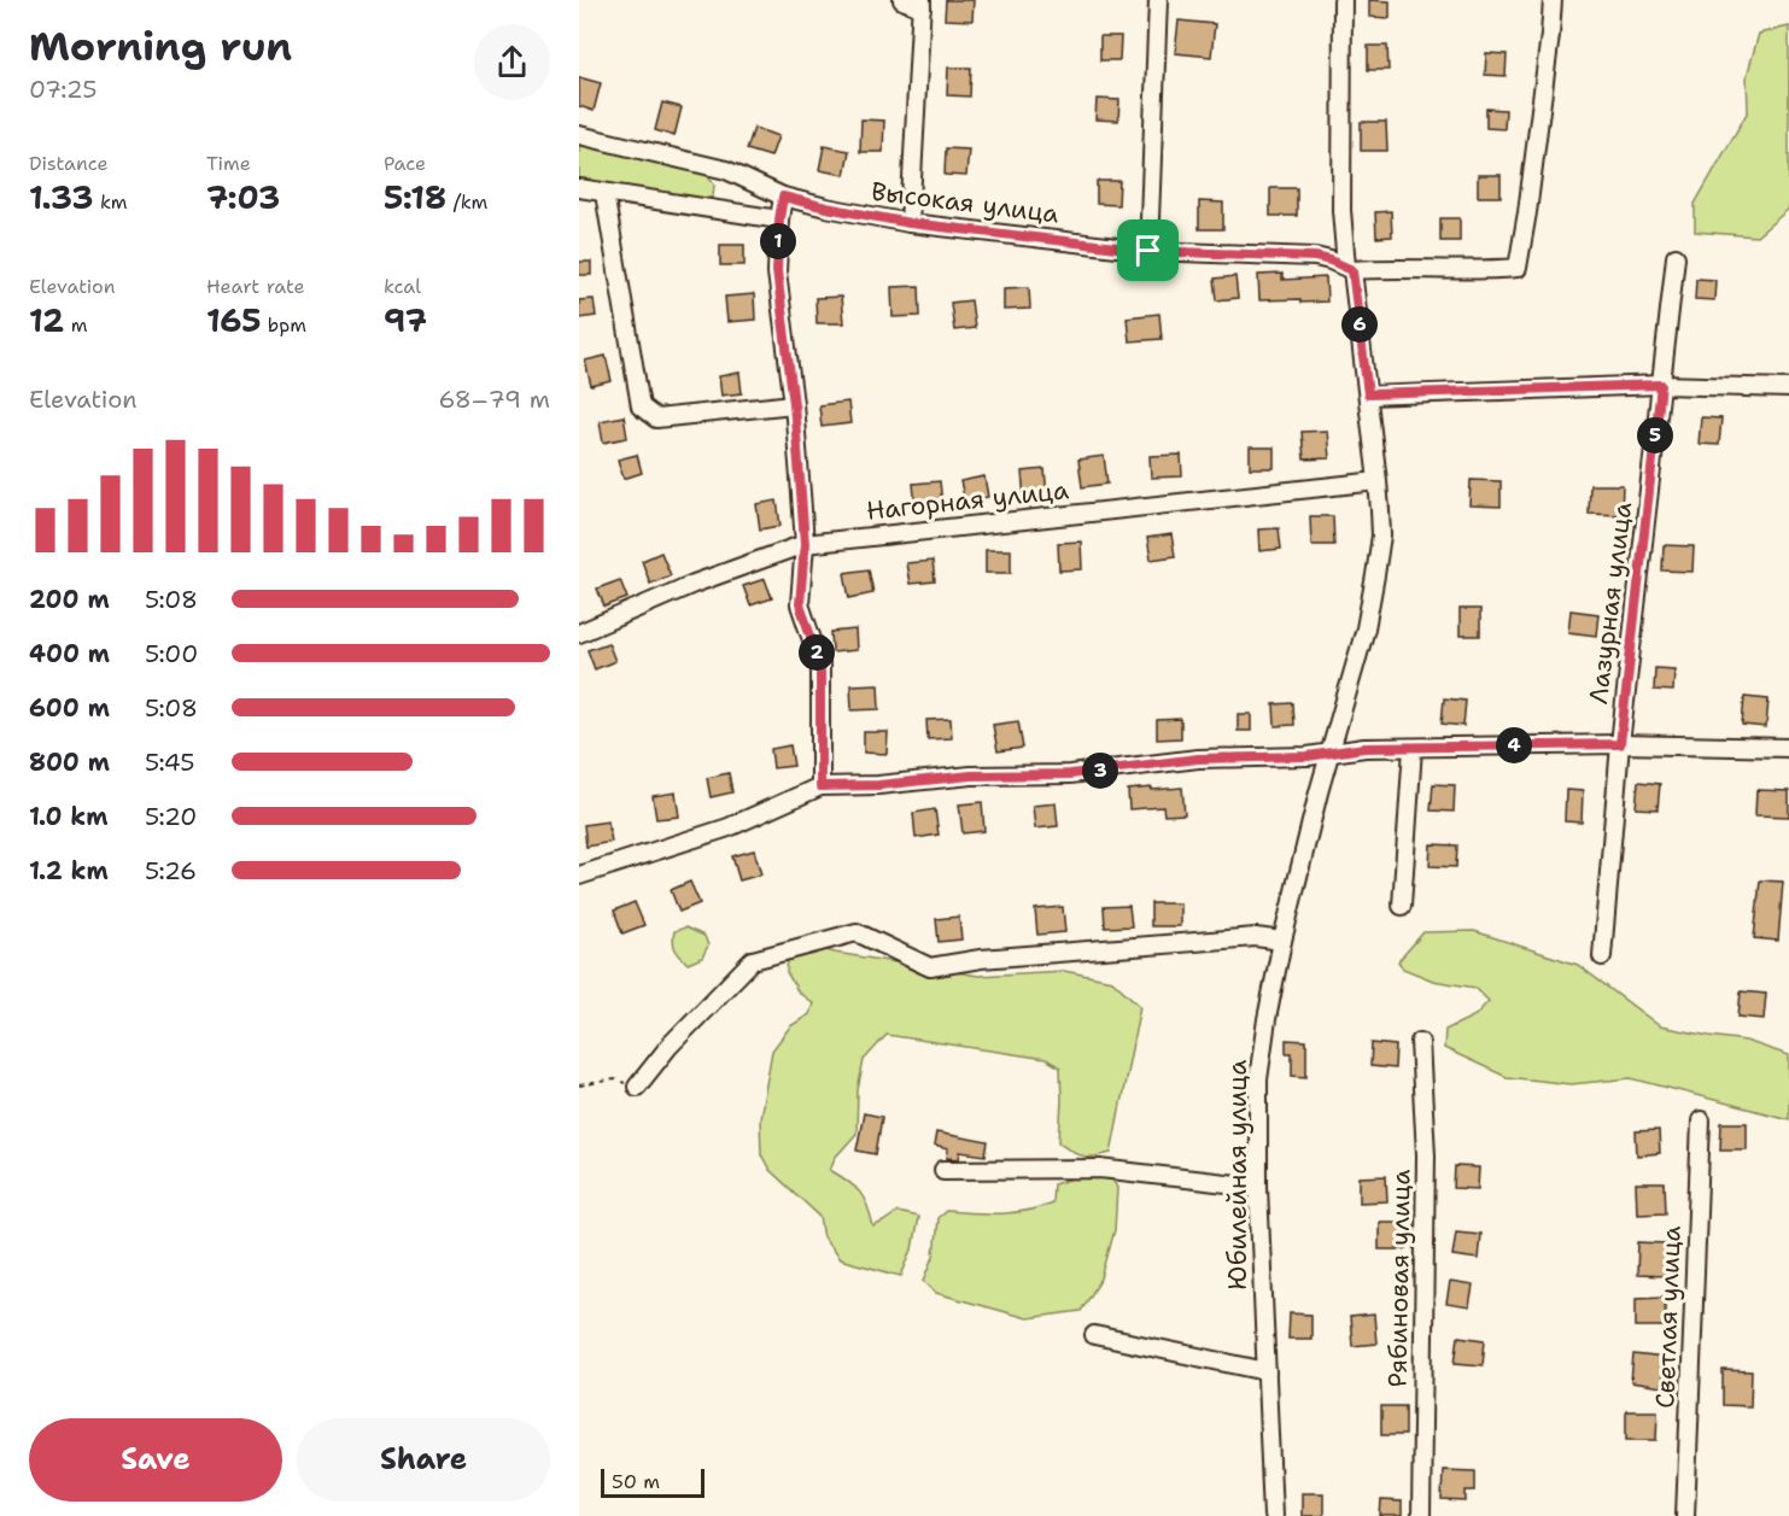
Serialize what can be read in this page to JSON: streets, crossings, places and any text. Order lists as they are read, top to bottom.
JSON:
{
  "streets": {
    "street": [
      "Высокая улица",
      "Нагорная улица",
      "Лазурная улица",
      "Юбилейная улица",
      "Рябиновая улица",
      "Светлая улица"
    ]
  },
  "crossings": [
    ["Высокая улица", "Юбилейная улица"],
    ["Нагорная улица", "Юбилейная улица"]
  ],
  "scale_bar": "50 m",
  "page": {
    "heading": ["Morning run", "07:25"],
    "stats": [
      ["Distance", "1.33 km"],
      ["Time", "7:03"],
      ["Pace", "5:18 /km"],
      ["Elevation", "12 m"],
      ["Heart rate", "165 bpm"],
      ["kcal", "97"]
    ],
    "pins": [
      "1",
      "6",
      "5",
      "2",
      "4",
      "3"
    ],
    "chart": ["Elevation", "68–79 m"],
    "list": [
      {
        "name": "200 m",
        "note": "5:08"
      },
      {
        "name": "400 m",
        "note": "5:00"
      },
      {
        "name": "600 m",
        "note": "5:08"
      },
      {
        "name": "800 m",
        "note": "5:45"
      },
      {
        "name": "1.0 km",
        "note": "5:20"
      },
      {
        "name": "1.2 km",
        "note": "5:26"
      }
    ],
    "buttons": ["Save", "Share"],
    "scale": "50 m"
  }
}
